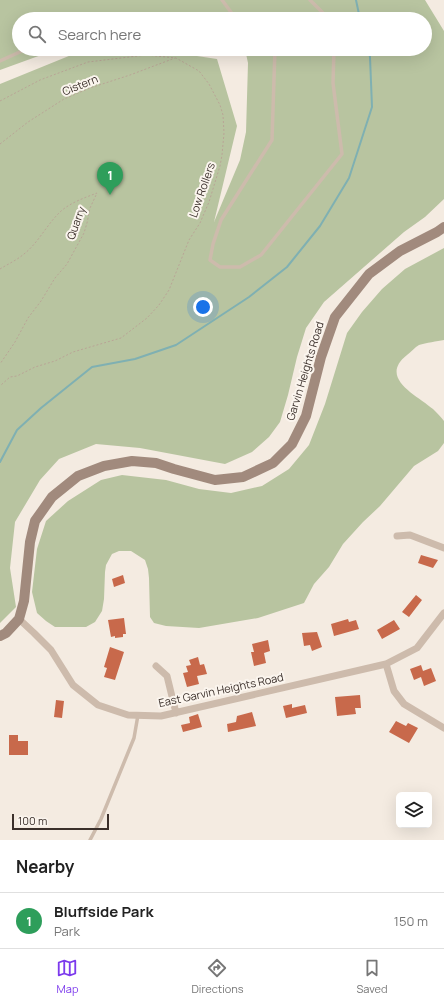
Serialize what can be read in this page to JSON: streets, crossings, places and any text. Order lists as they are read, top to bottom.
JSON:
{
  "streets": {
    "main road": ["Garvin Heights Road"],
    "street": ["East Garvin Heights Road"],
    "path": ["Cistern", "Low Rollers", "Quarry"]
  },
  "crossings": [
    ["Cistern", "Low Rollers"],
    ["Garvin Heights Road", "East Garvin Heights Road"]
  ],
  "scale_bar": "100 m",
  "page": {
    "search": "Search here",
    "pins": "1",
    "scale": "100 m",
    "heading": "Nearby",
    "list": [
      {
        "mark": "1",
        "name": "Bluffside Park",
        "note": "Park",
        "value": "150 m"
      }
    ],
    "nav": ["Map", "Directions", "Saved"]
  }
}
